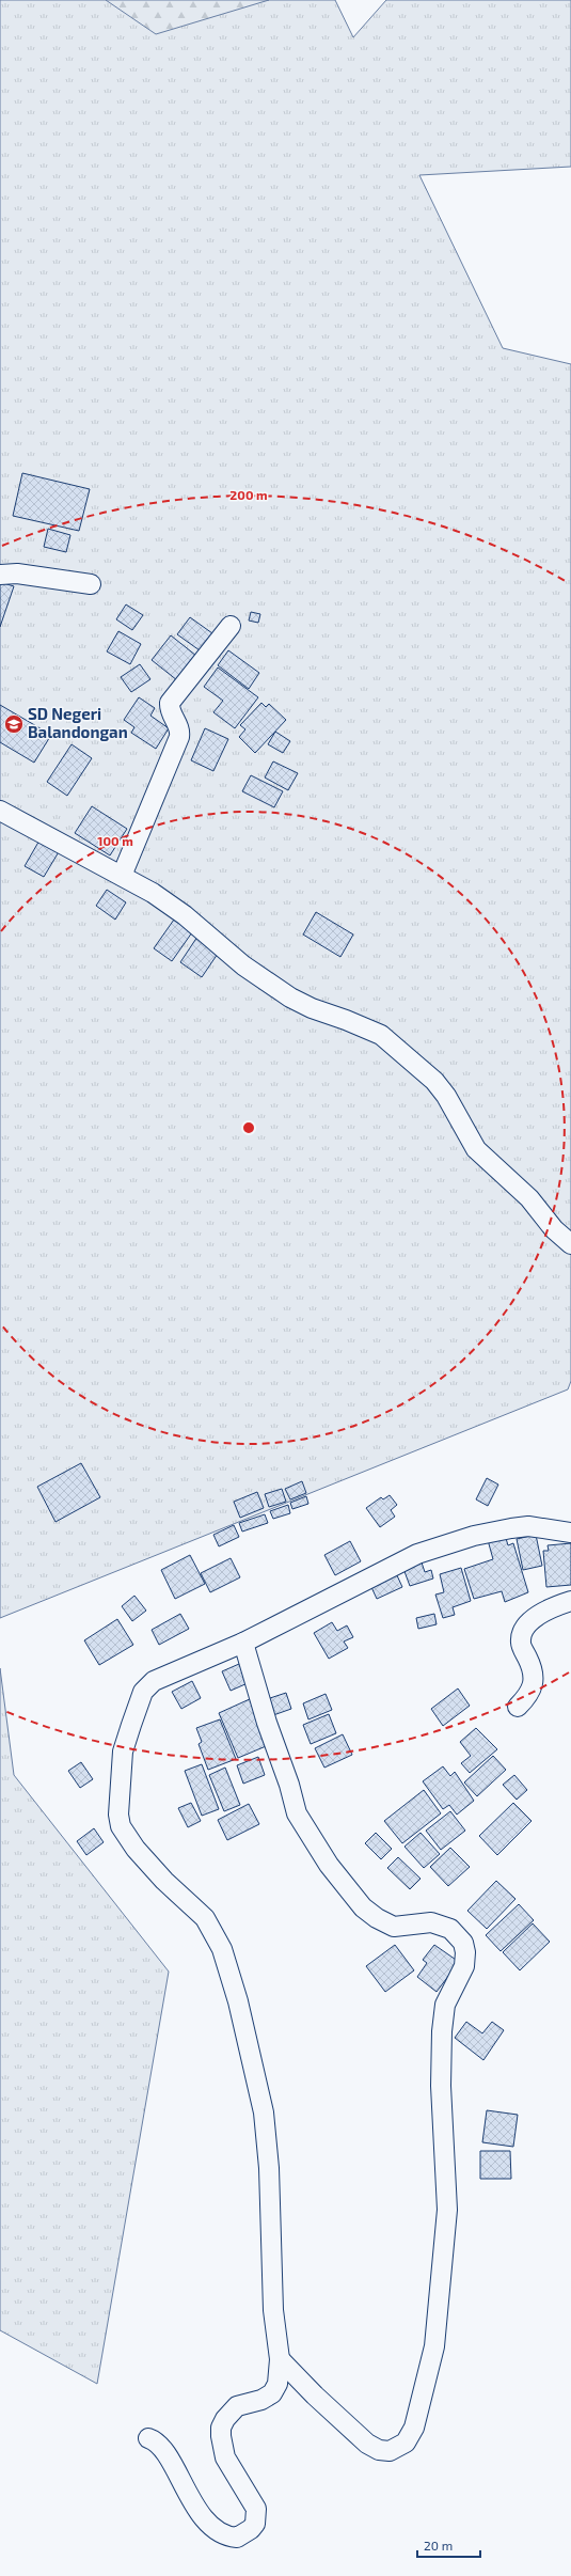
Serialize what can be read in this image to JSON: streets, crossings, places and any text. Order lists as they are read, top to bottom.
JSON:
{
  "places": {
    "school or university": ["SD Negeri Balandongan"]
  },
  "scale_bar": "20 m",
  "rings": ["200 m", "100 m"]
}
